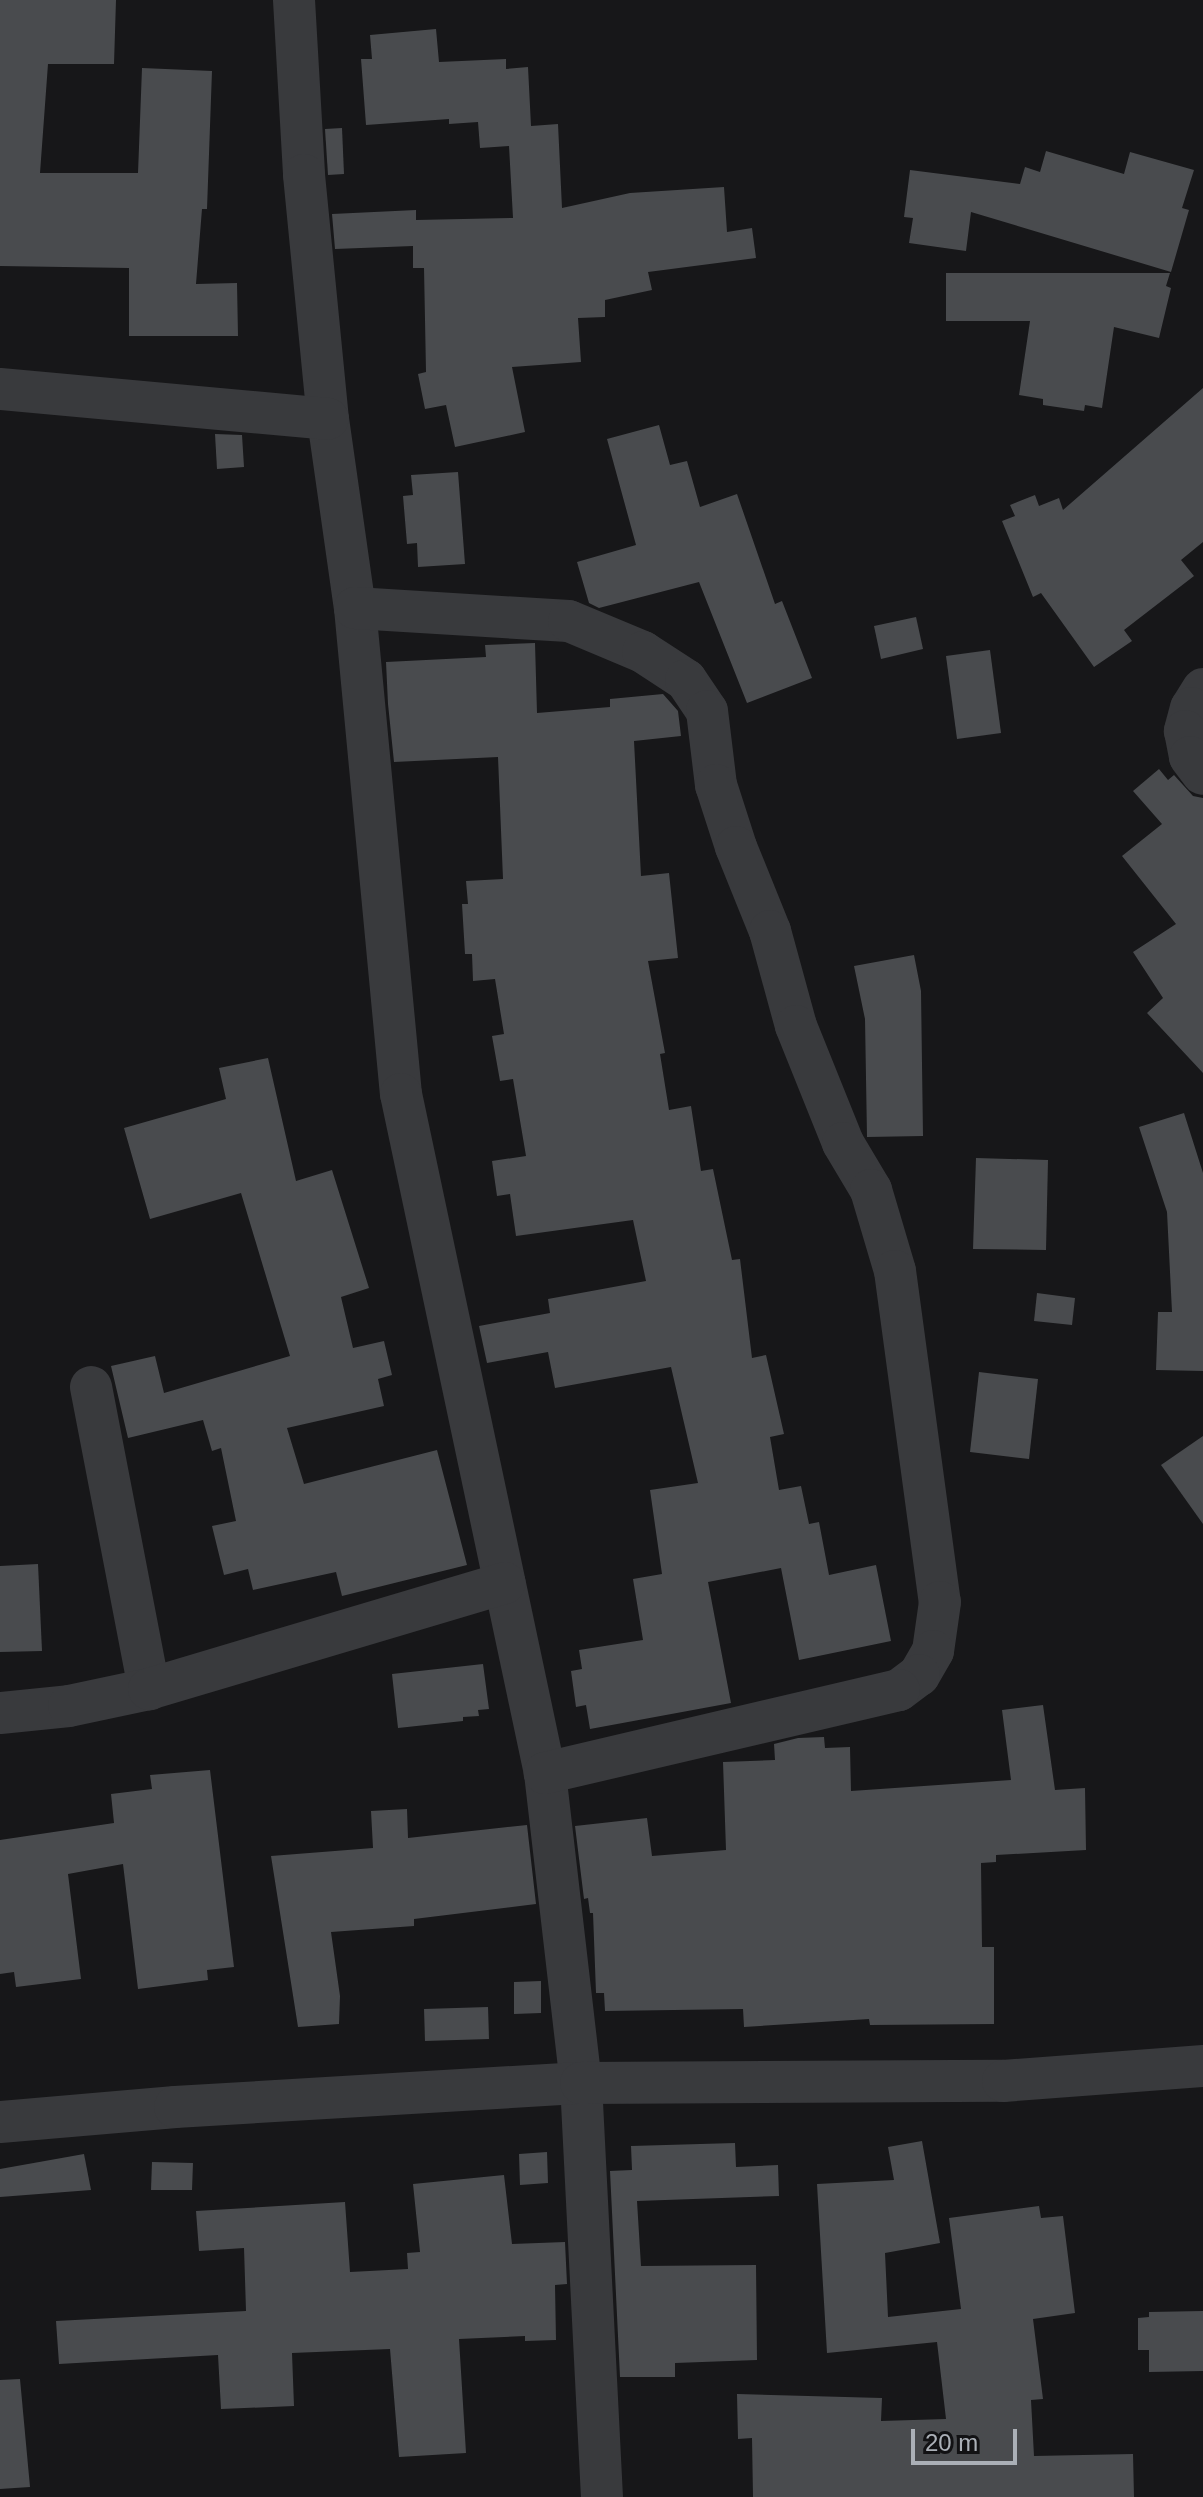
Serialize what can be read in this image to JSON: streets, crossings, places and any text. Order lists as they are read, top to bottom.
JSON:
{
  "scale_bar": "20 m"
}
